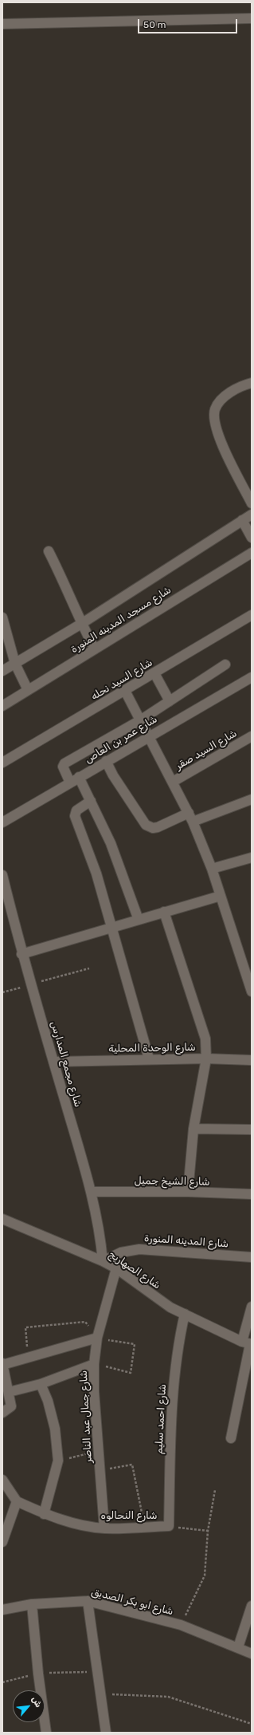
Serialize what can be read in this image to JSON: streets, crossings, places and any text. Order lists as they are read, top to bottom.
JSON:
{
  "streets": {
    "street": [
      "شارع مسجد المدينه المنورة",
      "شارع السيد نحله",
      "شارع عمر بن العاص",
      "شارع السيد صقر",
      "شارع الوحدة المحلية",
      "شارع مجمع المدارس",
      "شارع الشيخ جميل",
      "شارع المدينه المنورة",
      "شارع الصهاريج",
      "شارع جمال عبد الناصر",
      "شارع احمد سليم",
      "شارع النحالوه",
      "شارع ابو بكر الصديق"
    ]
  },
  "crossings": [
    ["شارع الوحدة المحلية", "شارع مجمع المدارس"],
    ["شارع مجمع المدارس", "شارع الشيخ جميل"],
    ["شارع مجمع المدارس", "شارع المدينه المنورة"],
    ["شارع مجمع المدارس", "شارع الصهاريج"],
    ["شارع المدينه المنورة", "شارع الصهاريج"],
    ["شارع الصهاريج", "شارع جمال عبد الناصر"],
    ["شارع الصهاريج", "شارع احمد سليم"],
    ["شارع جمال عبد الناصر", "شارع النحالوه"],
    ["شارع احمد سليم", "شارع النحالوه"]
  ],
  "scale_bar": "50 m",
  "north": "top right"
}
